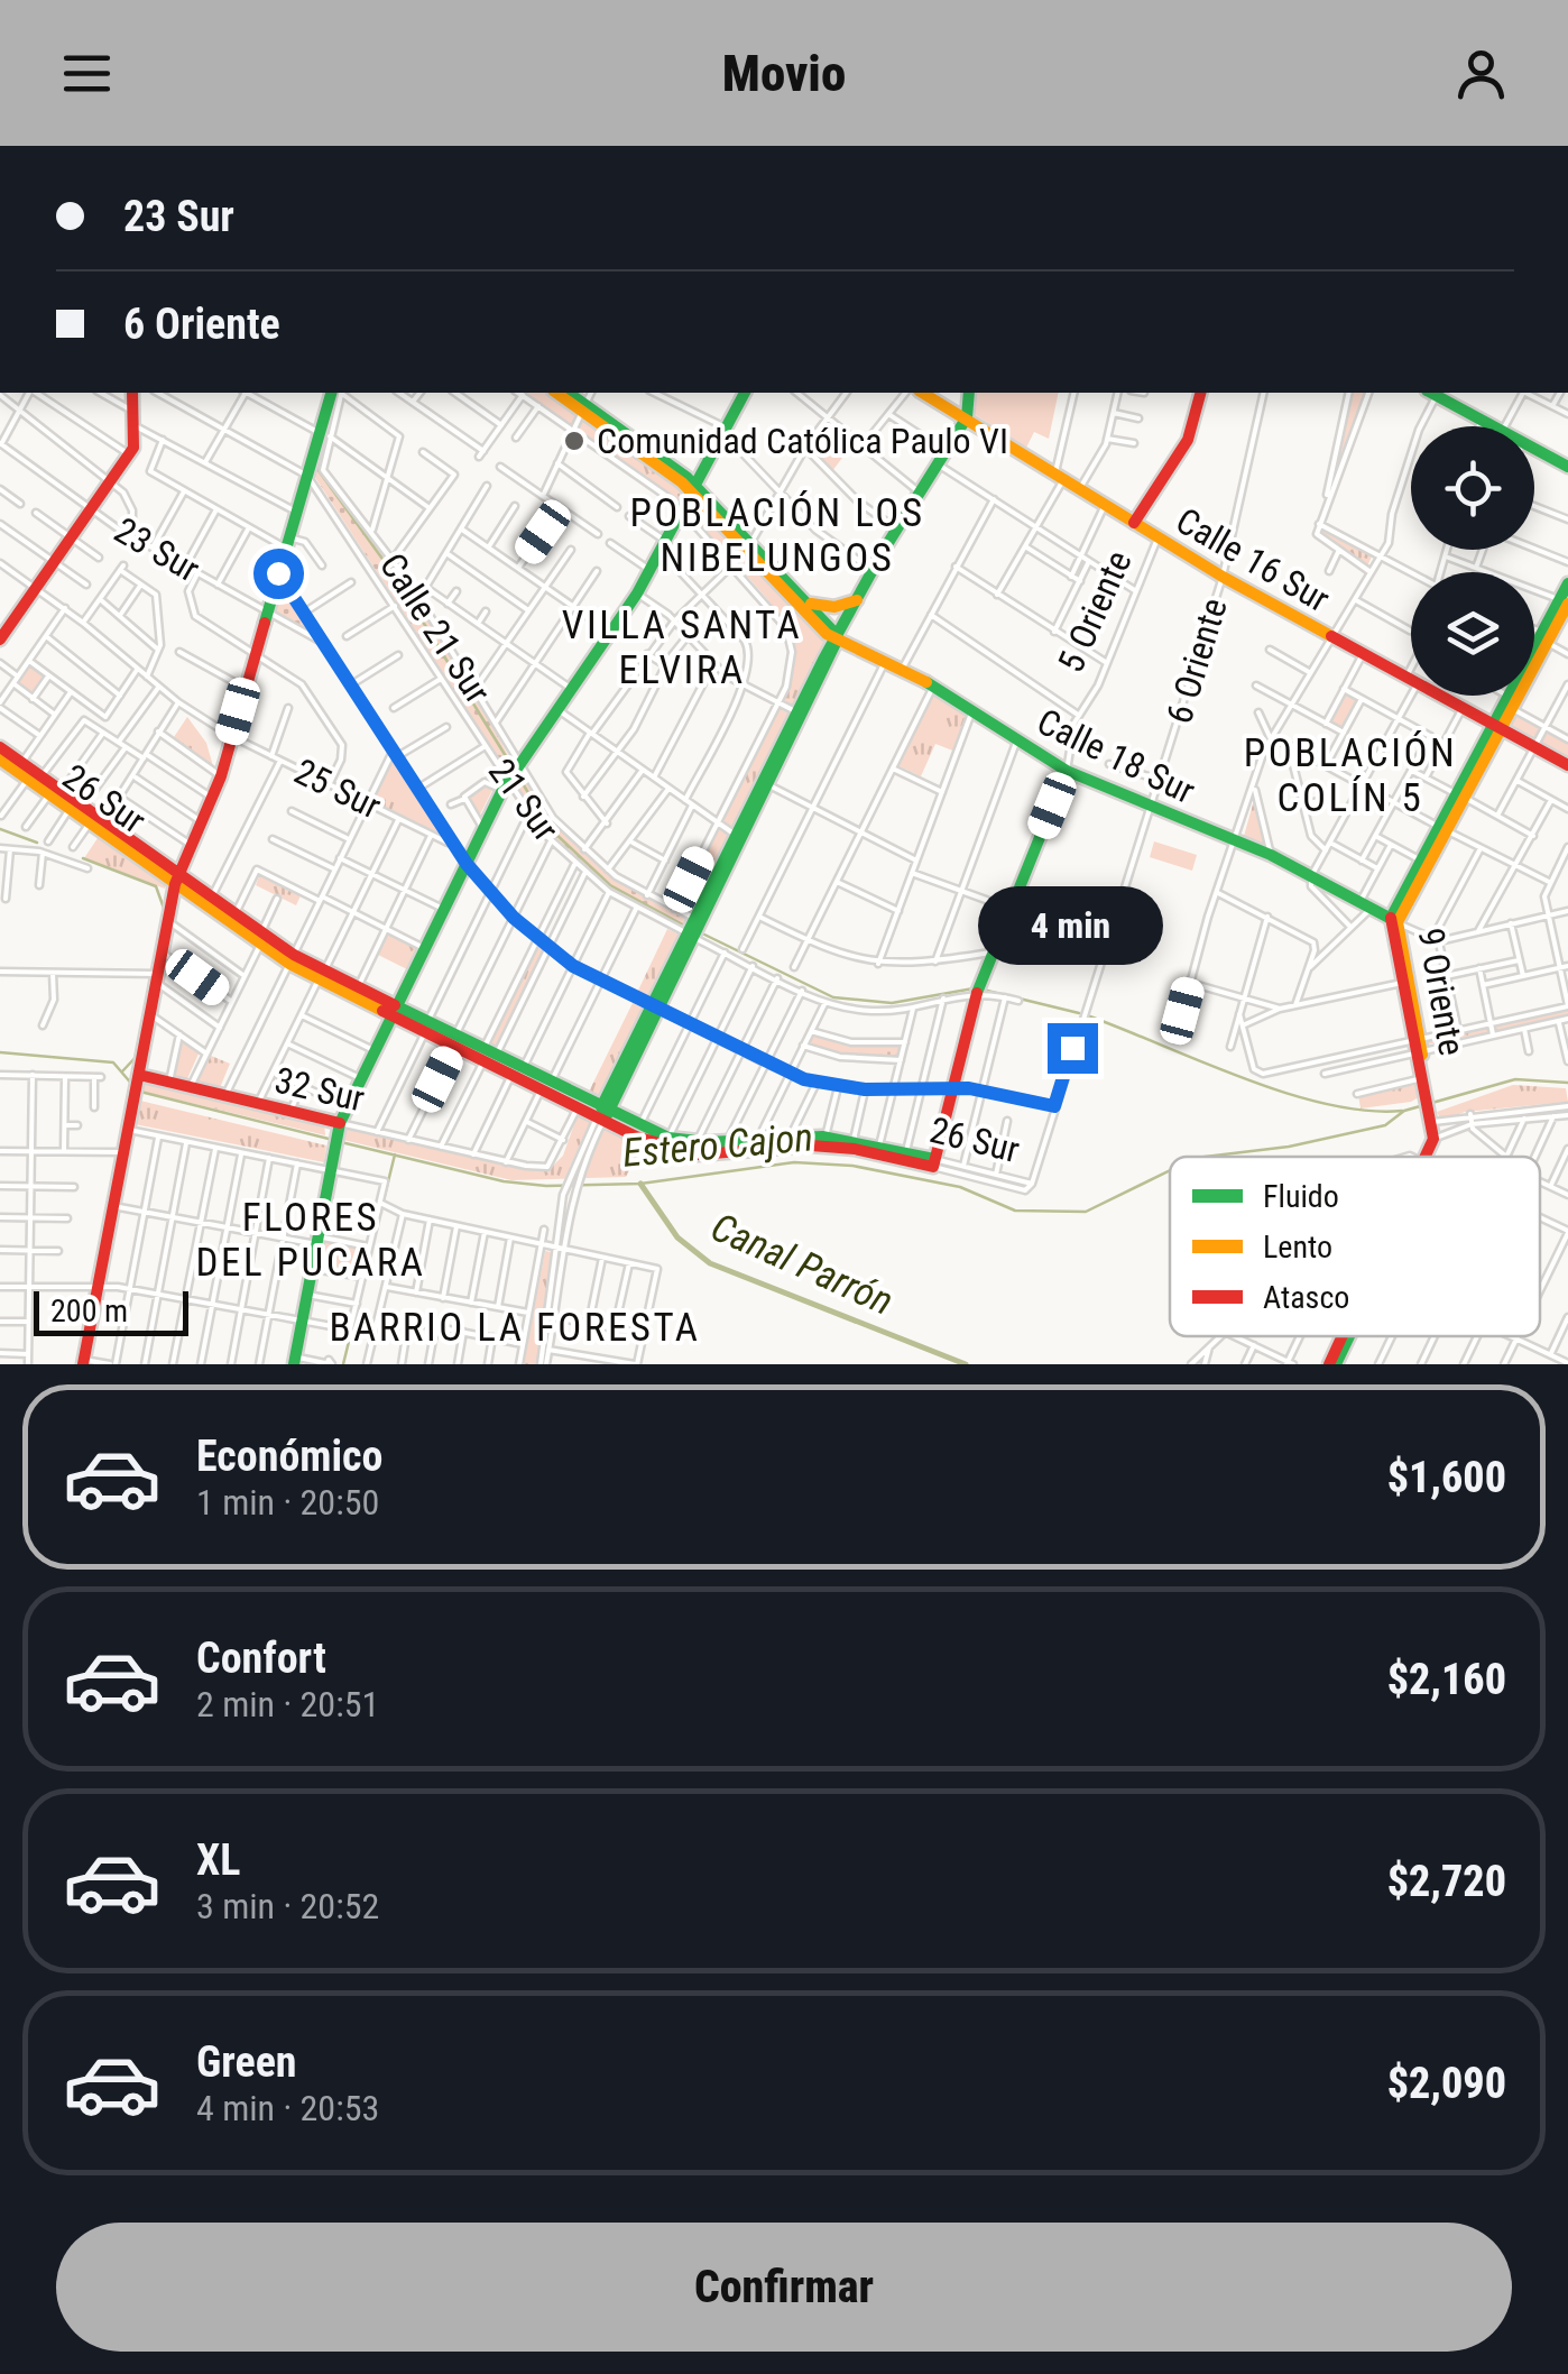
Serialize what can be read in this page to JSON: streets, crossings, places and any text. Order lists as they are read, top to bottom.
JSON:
{
  "streets": {
    "street": [
      "23 Sur",
      "Calle 16 Sur",
      "5 Oriente",
      "Calle 21 Sur",
      "6 Oriente",
      "Calle 18 Sur",
      "25 Sur",
      "26 Sur",
      "21 Sur",
      "9 Oriente",
      "32 Sur"
    ]
  },
  "crossings": [
    ["23 Sur", "25 Sur"],
    ["Calle 16 Sur", "5 Oriente"],
    ["Calle 16 Sur", "6 Oriente"],
    ["Calle 16 Sur", "9 Oriente"],
    ["5 Oriente", "Calle 18 Sur"],
    ["5 Oriente", "25 Sur"],
    ["5 Oriente", "26 Sur"],
    ["5 Oriente", "21 Sur"],
    ["Calle 21 Sur", "21 Sur"],
    ["6 Oriente", "Calle 18 Sur"],
    ["6 Oriente", "25 Sur"],
    ["6 Oriente", "26 Sur"],
    ["Calle 18 Sur", "9 Oriente"]
  ],
  "districts": [
    "POBLACIÓN LOS NIBELUNGOS",
    "VILLA SANTA ELVIRA",
    "POBLACIÓN COLÍN 5",
    "FLORES DEL PUCARA",
    "BARRIO LA FORESTA"
  ],
  "water": ["Estero Cajon", "Canal Parrón"],
  "places": ["Comunidad Católica Paulo VI"],
  "legend": ["Fluido", "Lento", "Atasco"],
  "scale_bar": "200 m",
  "page": {
    "header": "Movio",
    "banner": ["23 Sur", "6 Oriente"],
    "bubble": "4 min",
    "scale": "200 m",
    "list": [
      {
        "name": "Económico",
        "note": "1 min · 20:50",
        "value": "$1,600"
      },
      {
        "name": "Confort",
        "note": "2 min · 20:51",
        "value": "$2,160"
      },
      {
        "name": "XL",
        "note": "3 min · 20:52",
        "value": "$2,720"
      },
      {
        "name": "Green",
        "note": "4 min · 20:53",
        "value": "$2,090"
      }
    ],
    "buttons": "Confirmar"
  }
}
